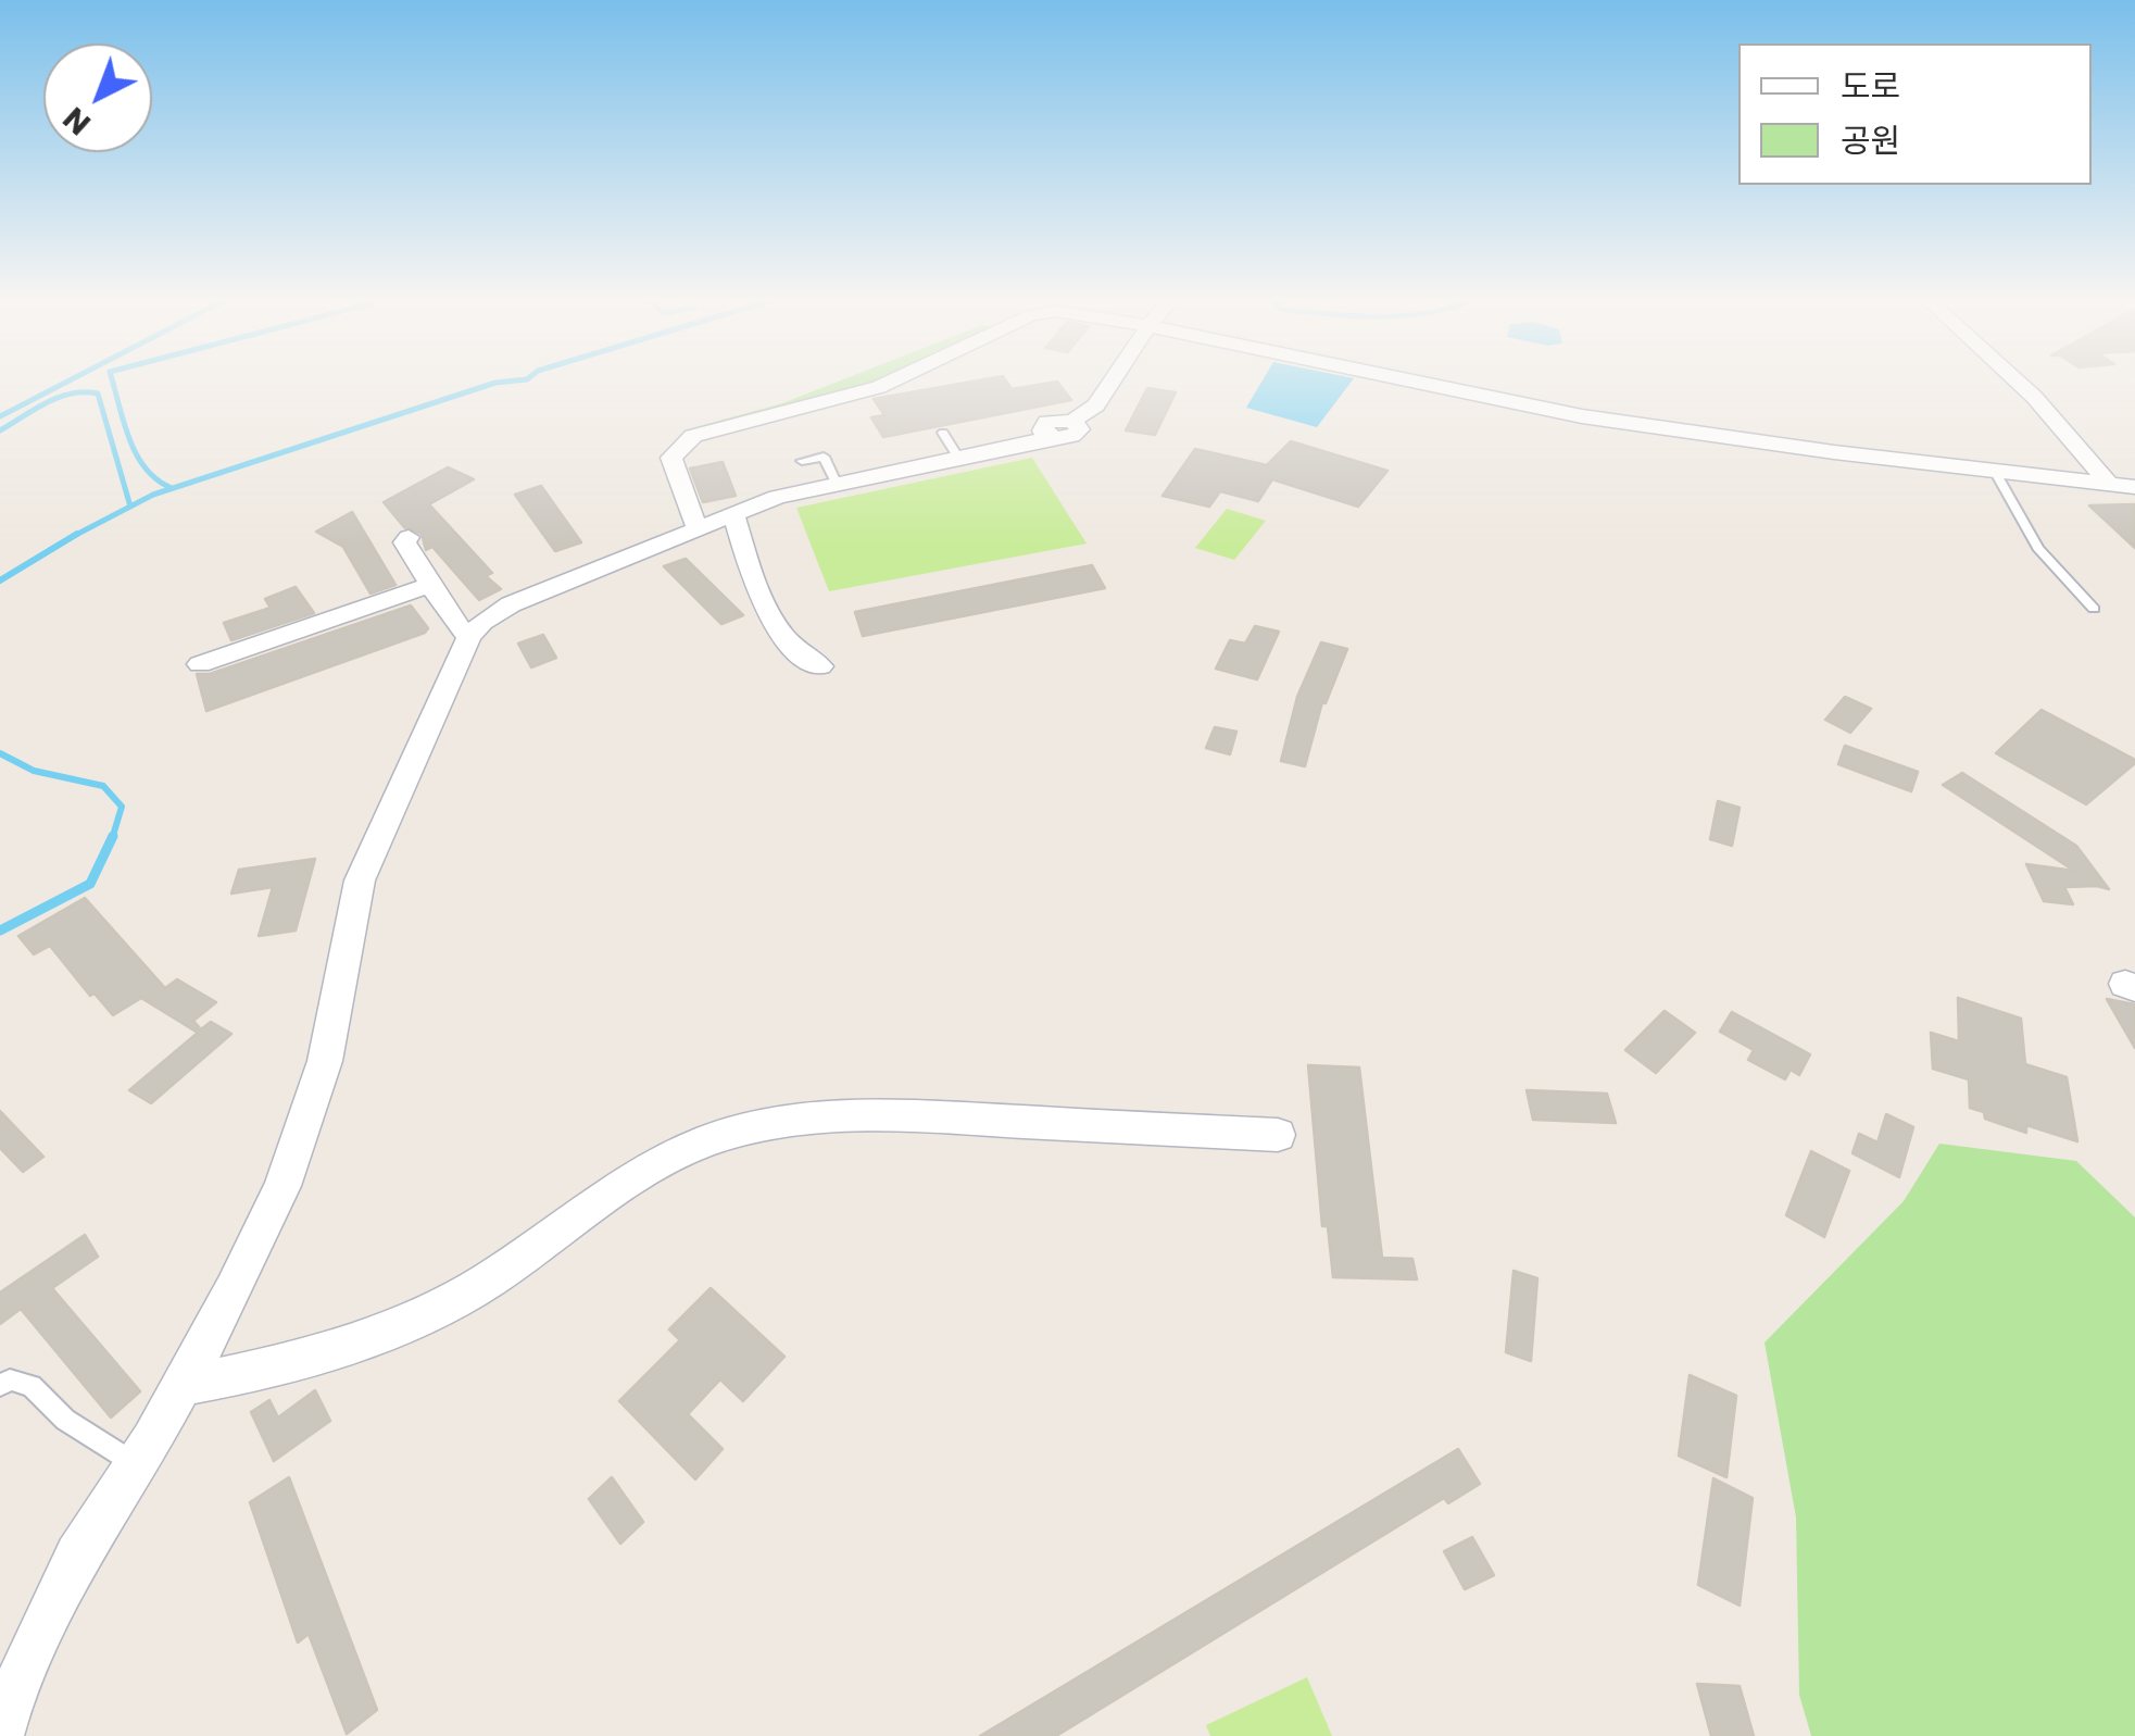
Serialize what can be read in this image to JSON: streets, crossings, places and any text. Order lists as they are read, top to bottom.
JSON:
{
  "legend": ["도로", "공원"],
  "north": "bottom left"
}
